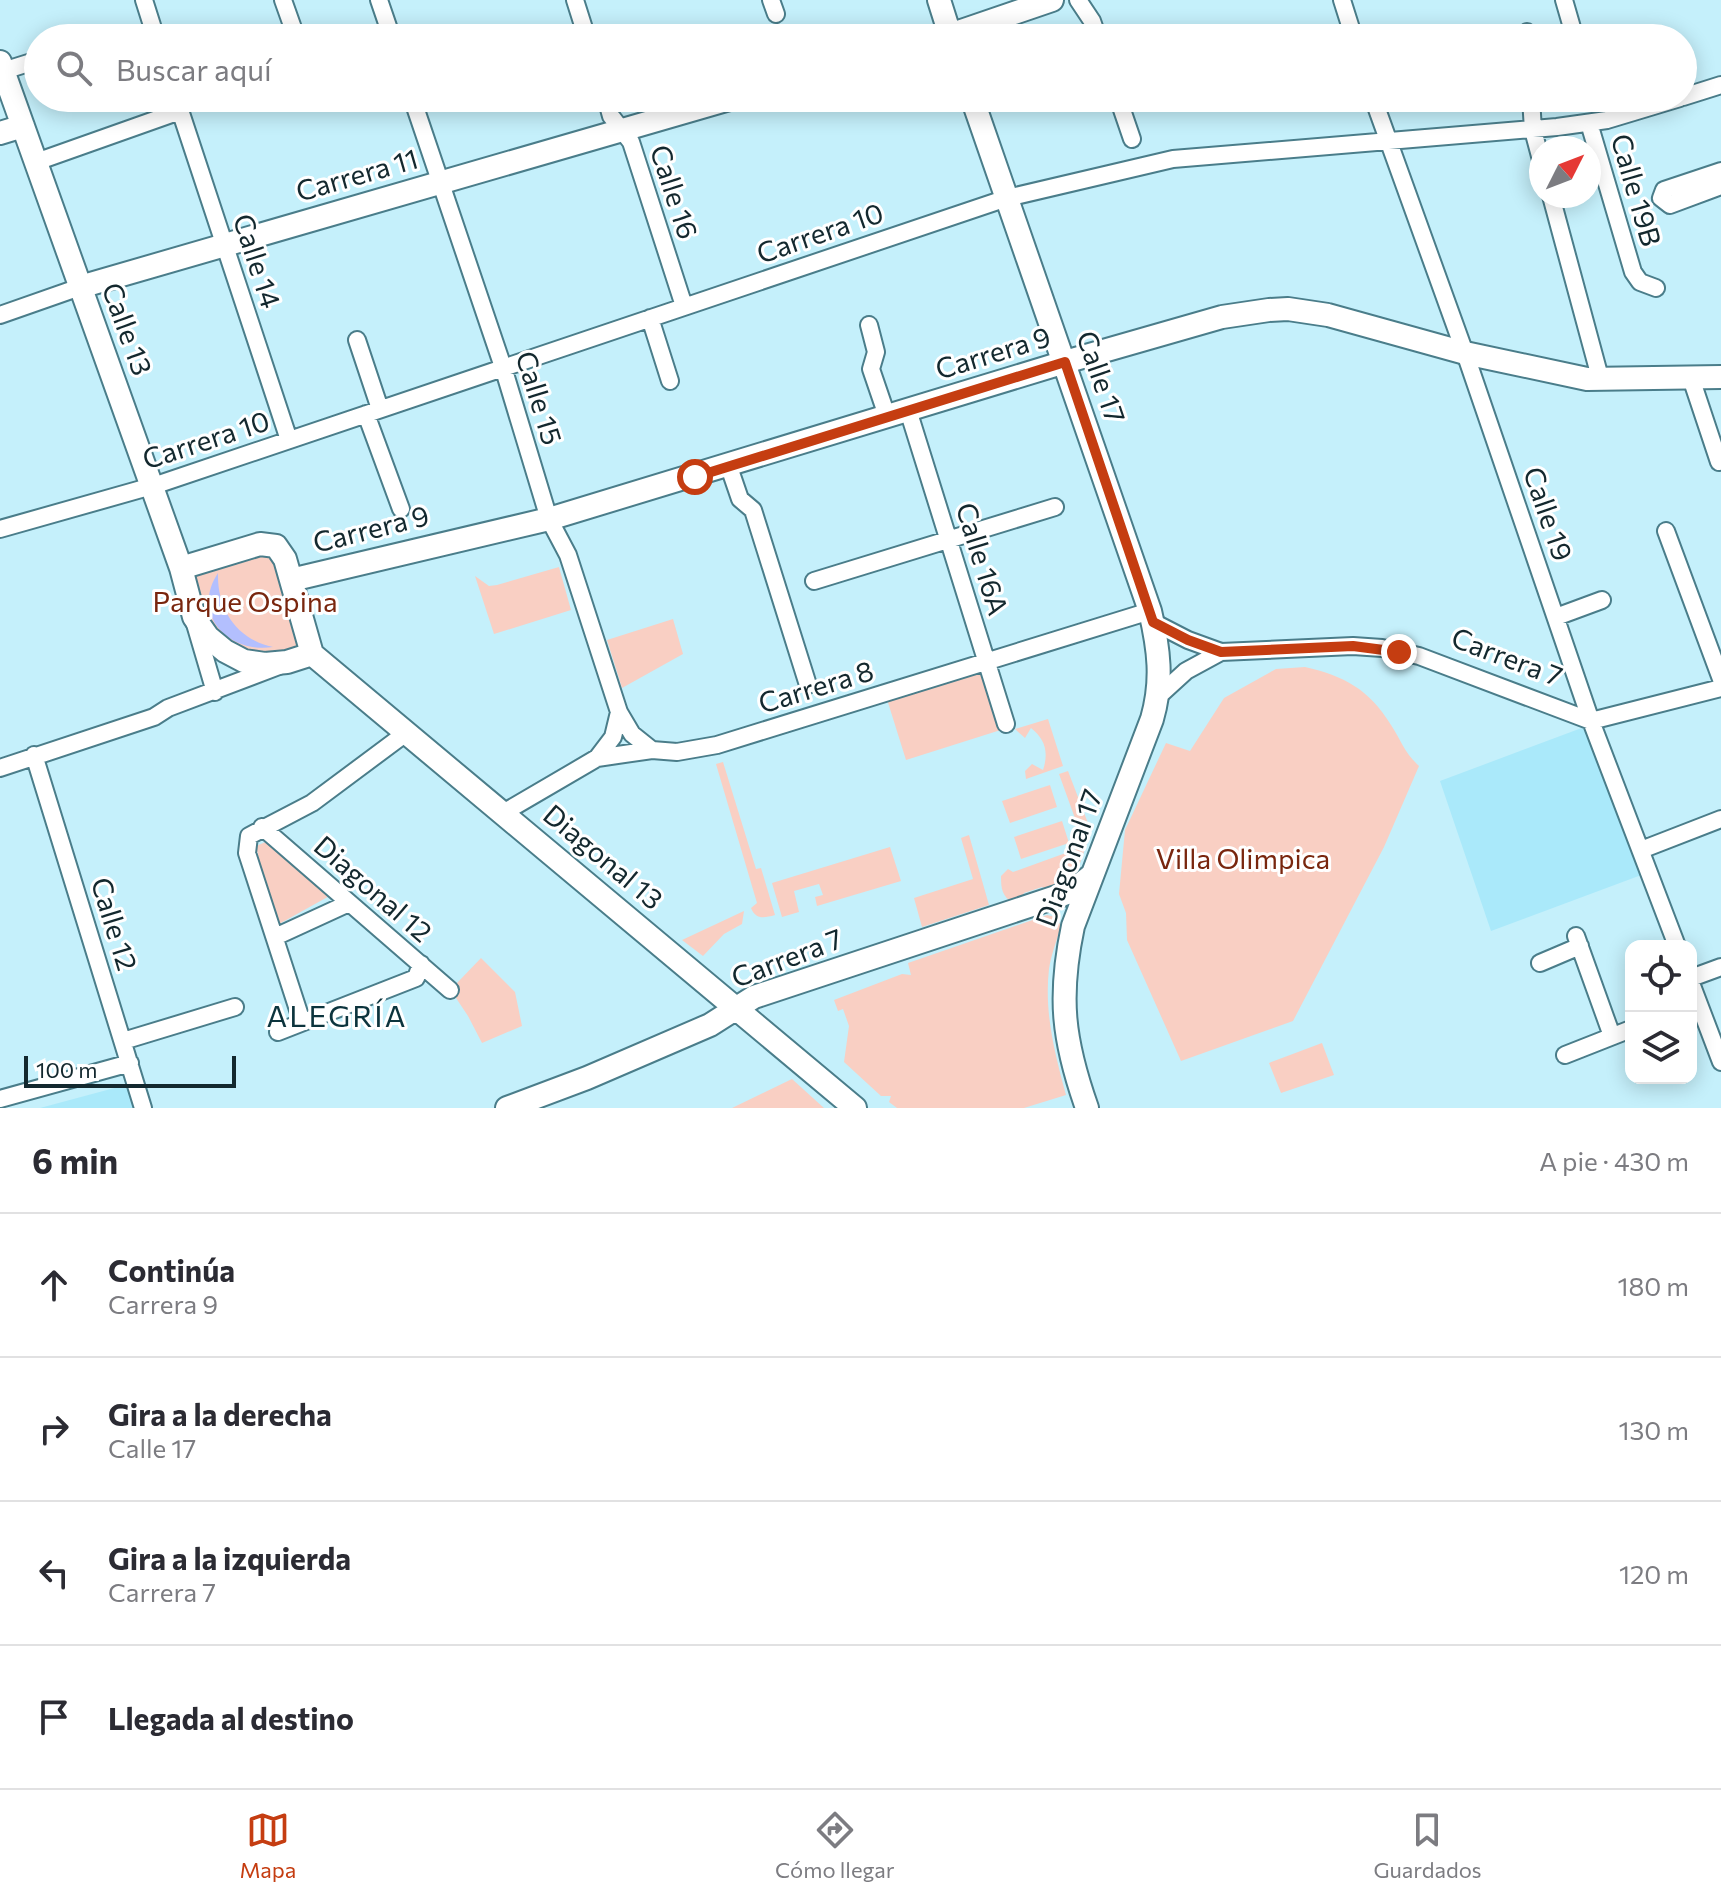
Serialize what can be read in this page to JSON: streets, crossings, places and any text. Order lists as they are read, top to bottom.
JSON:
{
  "streets": {
    "main road": [
      "Carrera 11",
      "Calle 13",
      "Carrera 9",
      "Calle 17",
      "Carrera 7",
      "Diagonal 13",
      "Diagonal 17"
    ],
    "street": [
      "Calle 19B",
      "Calle 16",
      "Carrera 10",
      "Calle 14",
      "Calle 15",
      "Calle 19",
      "Calle 16A",
      "Carrera 8",
      "Diagonal 12",
      "Calle 12"
    ]
  },
  "crossings": [
    ["Carrera 11", "Calle 16"],
    ["Carrera 11", "Calle 14"],
    ["Carrera 11", "Calle 13"],
    ["Carrera 11", "Calle 15"],
    ["Calle 19B", "Carrera 10"],
    ["Calle 16", "Carrera 10"],
    ["Carrera 10", "Calle 14"],
    ["Carrera 10", "Calle 13"],
    ["Carrera 10", "Calle 17"],
    ["Carrera 10", "Calle 15"],
    ["Carrera 10", "Calle 19"],
    ["Calle 13", "Diagonal 13"],
    ["Carrera 9", "Calle 17"],
    ["Carrera 9", "Calle 15"],
    ["Carrera 9", "Calle 19"],
    ["Carrera 9", "Calle 16A"],
    ["Calle 17", "Carrera 7"],
    ["Calle 17", "Carrera 8"],
    ["Calle 17", "Diagonal 17"],
    ["Calle 15", "Carrera 8"],
    ["Calle 19", "Carrera 7"],
    ["Calle 16A", "Carrera 8"],
    ["Carrera 7", "Carrera 8"],
    ["Carrera 7", "Diagonal 13"],
    ["Carrera 7", "Diagonal 17"],
    ["Carrera 8", "Diagonal 13"]
  ],
  "districts": ["ALEGRÍA"],
  "parks": ["Parque Ospina", "Villa Olimpica"],
  "scale_bar": "100 m",
  "north": "top right",
  "page": {
    "search": "Buscar aquí",
    "scale": "100 m",
    "heading": ["6 min", "A pie · 430 m"],
    "list": [
      ["Continúa", "Carrera 9", "180 m"],
      ["Gira a la derecha", "Calle 17", "130 m"],
      ["Gira a la izquierda", "Carrera 7", "120 m"],
      "Llegada al destino"
    ],
    "nav": ["Mapa", "Cómo llegar", "Guardados"]
  }
}
